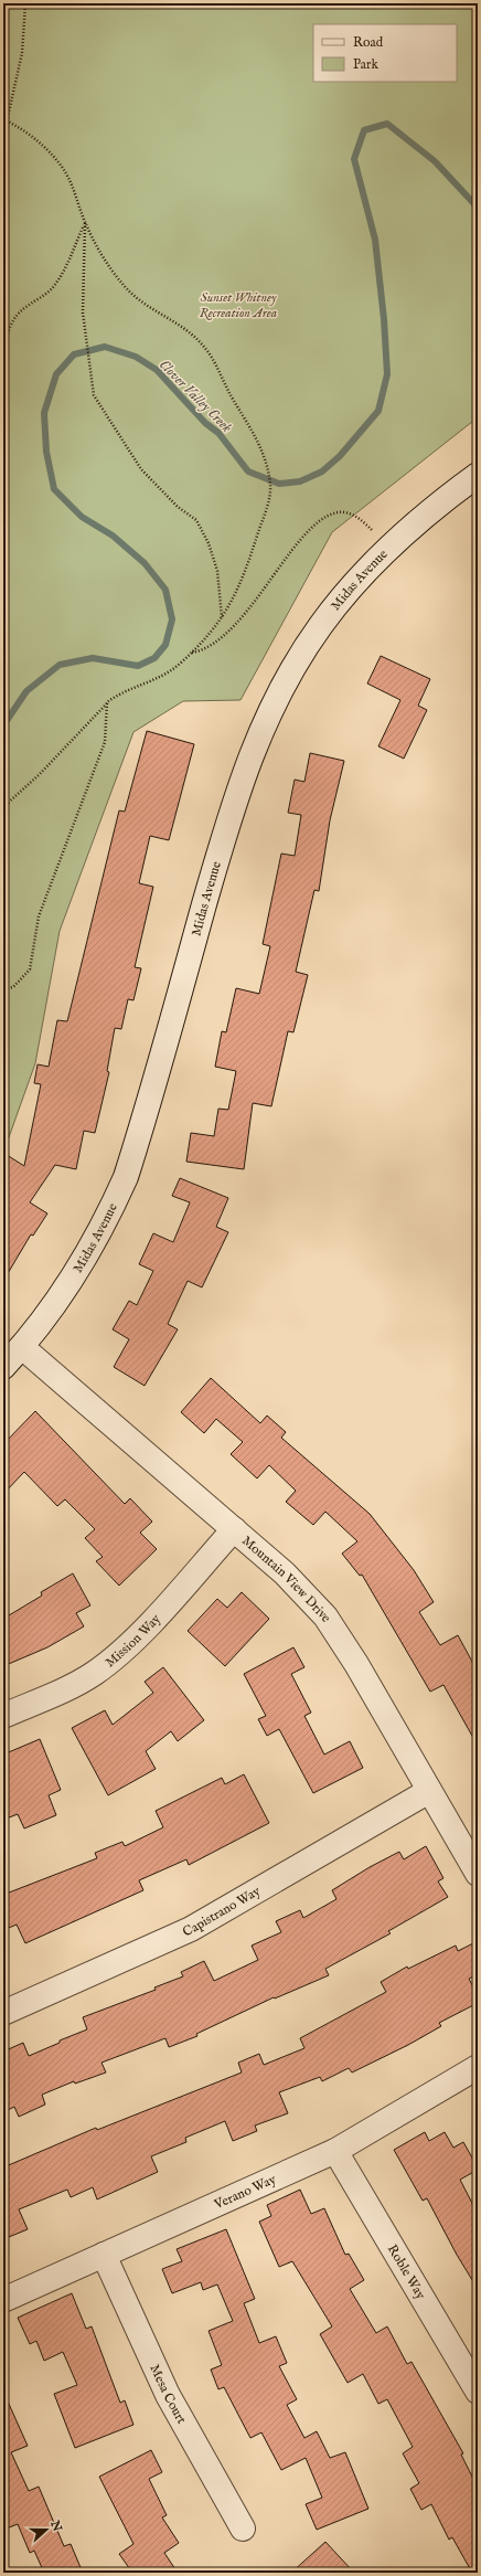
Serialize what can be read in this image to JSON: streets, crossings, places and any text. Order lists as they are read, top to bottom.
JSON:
{
  "streets": {
    "street": [
      "Midas Avenue",
      "Mountain View Drive",
      "Mission Way",
      "Capistrano Way",
      "Verano Way",
      "Roble Way",
      "Mesa Court"
    ]
  },
  "crossings": [
    ["Midas Avenue", "Mountain View Drive"],
    ["Mountain View Drive", "Mission Way"],
    ["Mountain View Drive", "Capistrano Way"],
    ["Verano Way", "Roble Way"],
    ["Verano Way", "Mesa Court"]
  ],
  "water": ["Clover Valley Creek"],
  "parks": ["Sunset Whitney Recreation Area"],
  "legend": ["Road", "Park"],
  "north": "right"
}
